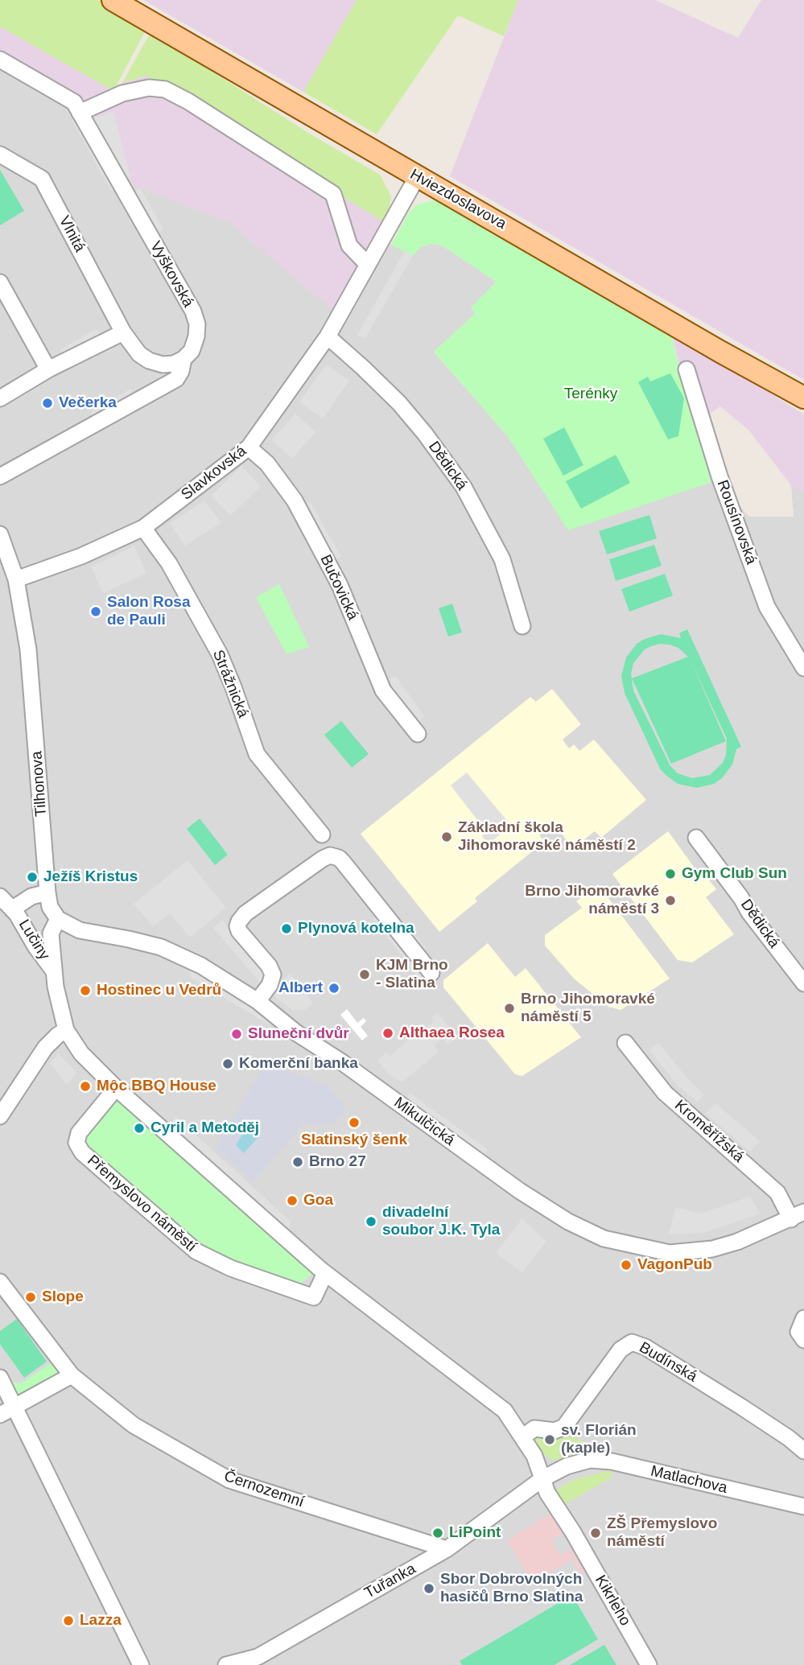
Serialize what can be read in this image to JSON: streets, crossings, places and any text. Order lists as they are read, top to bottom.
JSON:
{
  "streets": {
    "main road": ["Hviezdoslavova"],
    "street": [
      "Vlnitá",
      "Vyškovská",
      "Dědická",
      "Slavkovská",
      "Rousínovská",
      "Bučovická",
      "Strážnická",
      "Tilhonova",
      "Lučiny",
      "Mikulčická",
      "Kroměřížská",
      "Přemyslovo náměstí",
      "Budínská",
      "Matlachova",
      "Černozemní",
      "Tuřanka",
      "Kikrleho"
    ]
  },
  "crossings": [
    ["Hviezdoslavova", "Slavkovská"],
    ["Vlnitá", "Vyškovská"],
    ["Dědická", "Slavkovská"],
    ["Slavkovská", "Bučovická"],
    ["Slavkovská", "Strážnická"],
    ["Slavkovská", "Tilhonova"],
    ["Tilhonova", "Lučiny"],
    ["Tilhonova", "Mikulčická"],
    ["Mikulčická", "Kroměřížská"],
    ["Matlachova", "Tuřanka"],
    ["Matlachova", "Kikrleho"],
    ["Černozemní", "Tuřanka"],
    ["Tuřanka", "Kikrleho"]
  ],
  "parks": ["Terénky"],
  "places": [
    "Večerka",
    "Salon Rosa de Pauli",
    "Základní škola Jihomoravské náměstí 2",
    "Gym Club Sun",
    "Ježíš Kristus",
    "Brno Jihomoravké náměstí 3",
    "Plynová kotelna",
    "KJM Brno - Slatina",
    "Albert",
    "Hostinec u Vedrů",
    "Brno Jihomoravké náměstí 5",
    "Althaea Rosea",
    "Sluneční dvůr",
    "Komerční banka",
    "Mộc BBQ House",
    "Slatinský šenk",
    "Cyril a Metoděj",
    "Brno 27",
    "Goa",
    "divadelní soubor J.K. Tyla",
    "VagonPub",
    "Slope",
    "sv. Florián (kaple)",
    "LiPoint",
    "ZŠ Přemyslovo náměstí",
    "Sbor Dobrovolných hasičů Brno Slatina",
    "Lazza"
  ]
}
